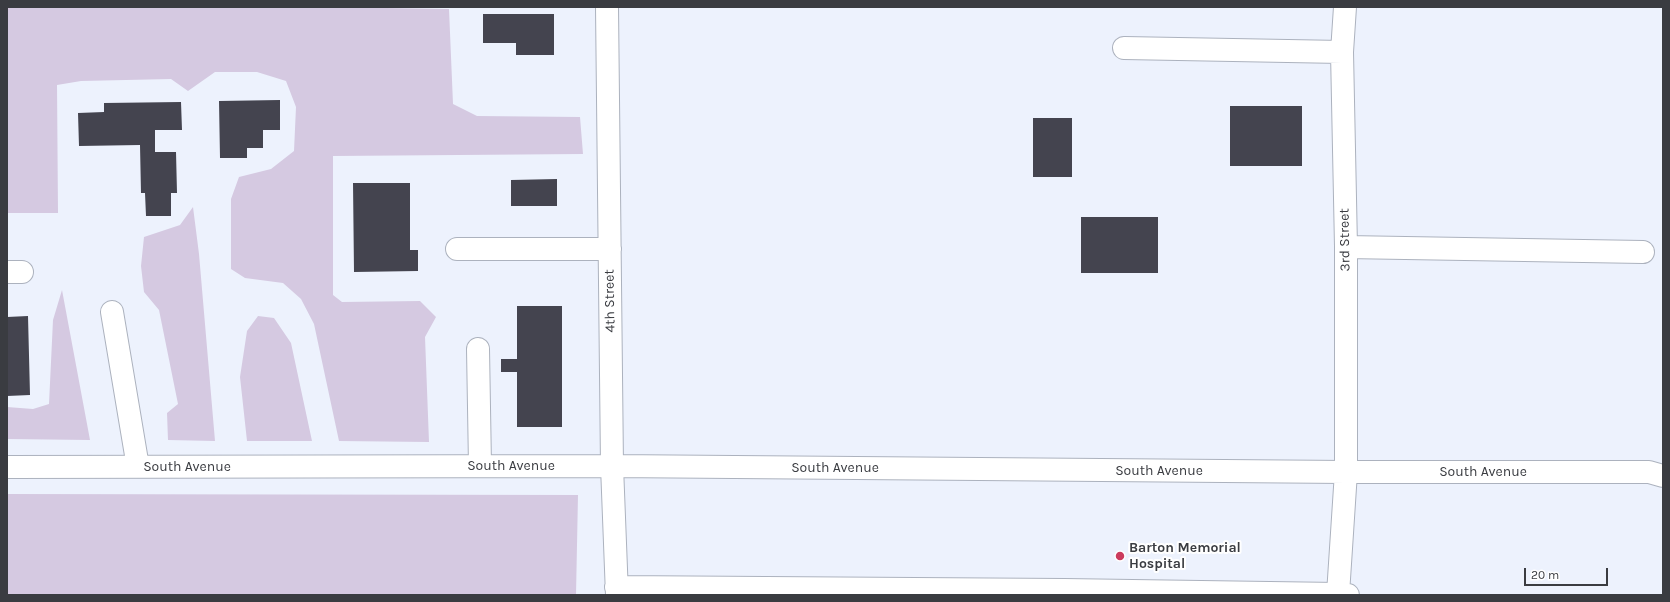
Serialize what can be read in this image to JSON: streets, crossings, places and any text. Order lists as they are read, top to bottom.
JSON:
{
  "streets": {
    "street": ["3rd Street", "4th Street", "South Avenue"]
  },
  "crossings": [
    ["3rd Street", "South Avenue"],
    ["4th Street", "South Avenue"]
  ],
  "places": ["Barton Memorial Hospital"],
  "scale_bar": "20 m"
}
